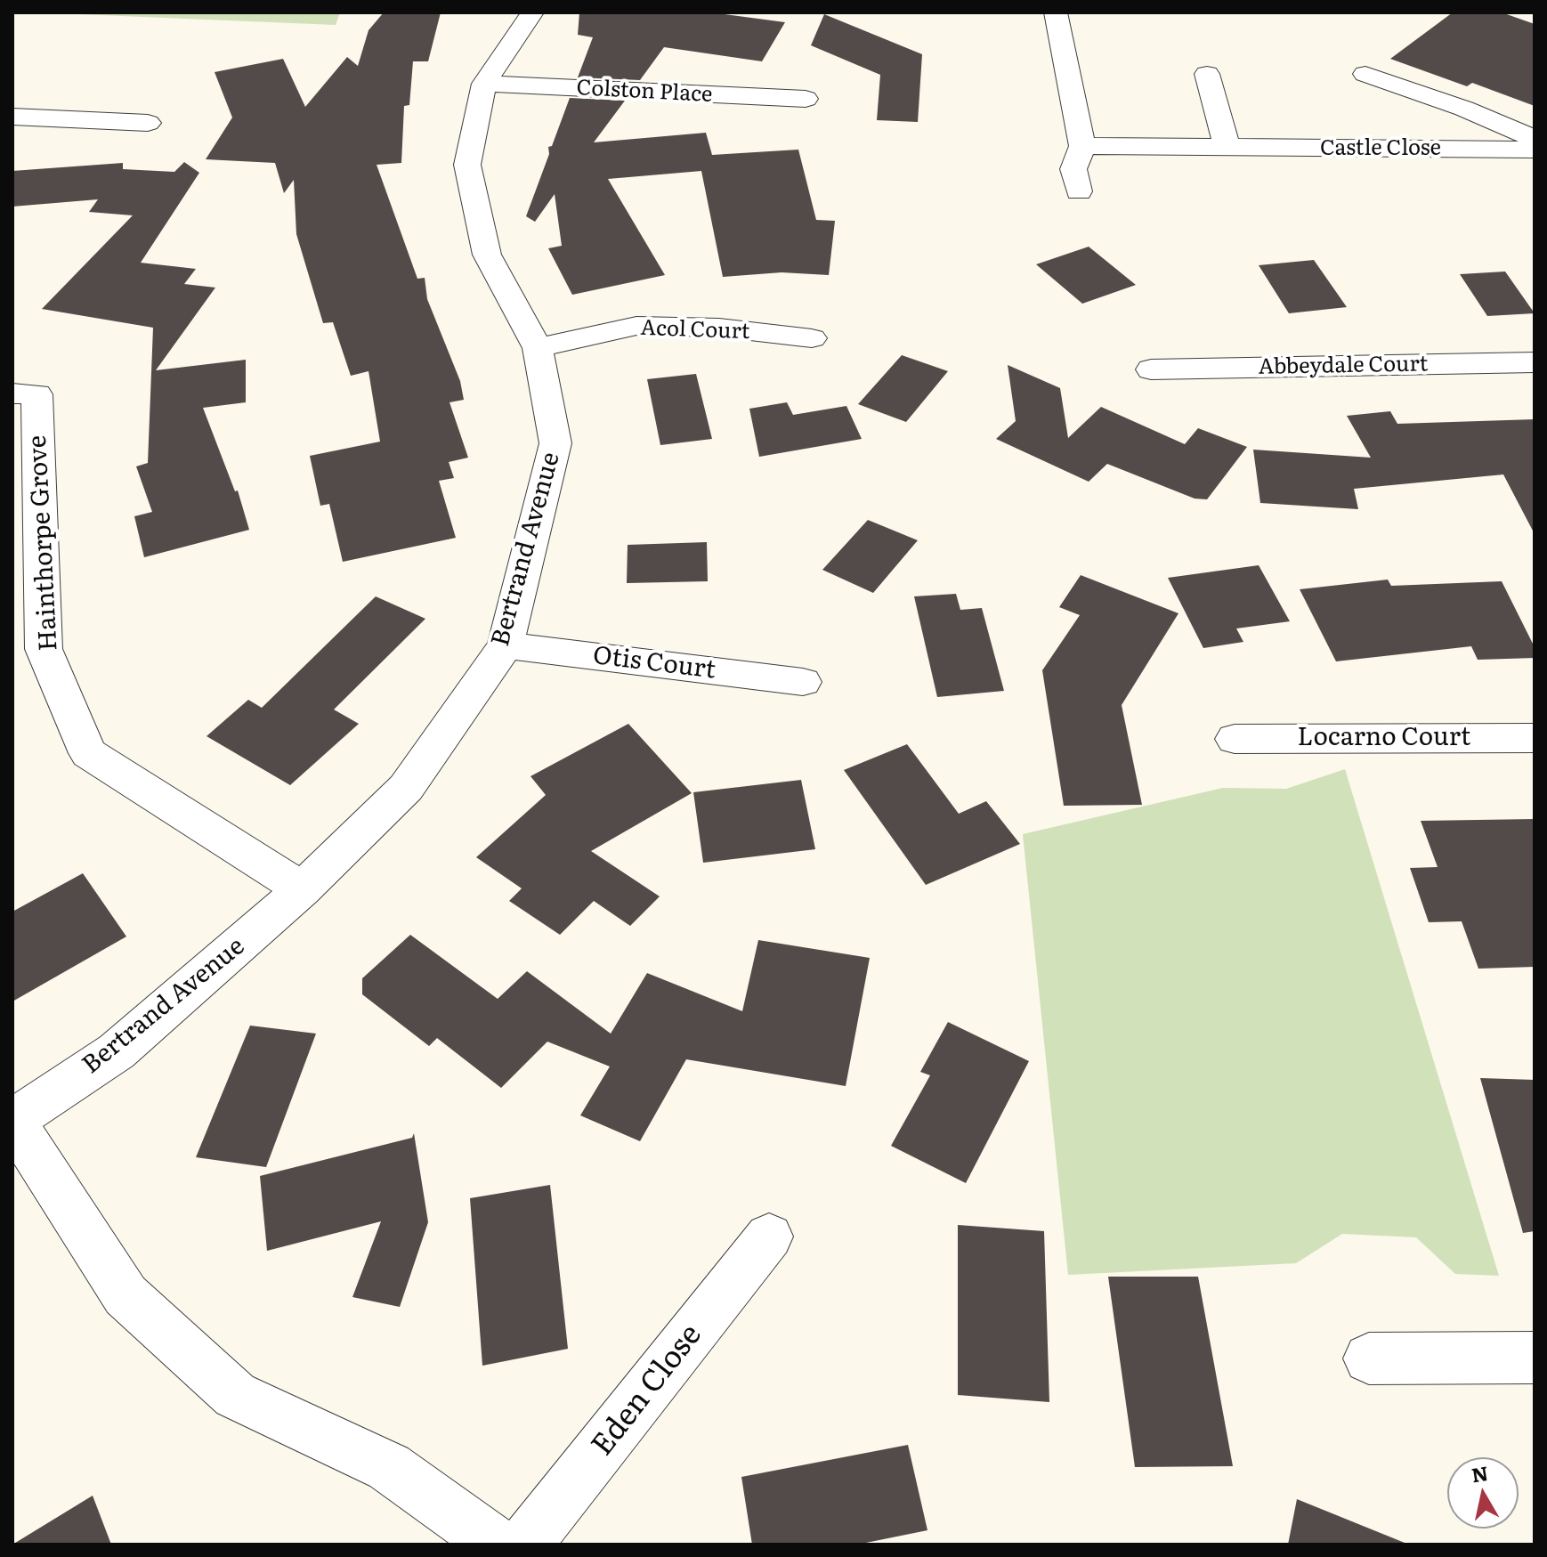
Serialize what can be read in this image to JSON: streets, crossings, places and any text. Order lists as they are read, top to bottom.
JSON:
{
  "streets": {
    "street": [
      "Colston Place",
      "Castle Close",
      "Acol Court",
      "Abbeydale Court",
      "Hainthorpe Grove",
      "Bertrand Avenue",
      "Otis Court",
      "Locarno Court",
      "Eden Close"
    ]
  },
  "crossings": [
    ["Colston Place", "Bertrand Avenue"],
    ["Acol Court", "Bertrand Avenue"],
    ["Hainthorpe Grove", "Bertrand Avenue"],
    ["Bertrand Avenue", "Otis Court"]
  ],
  "north": "top"
}
